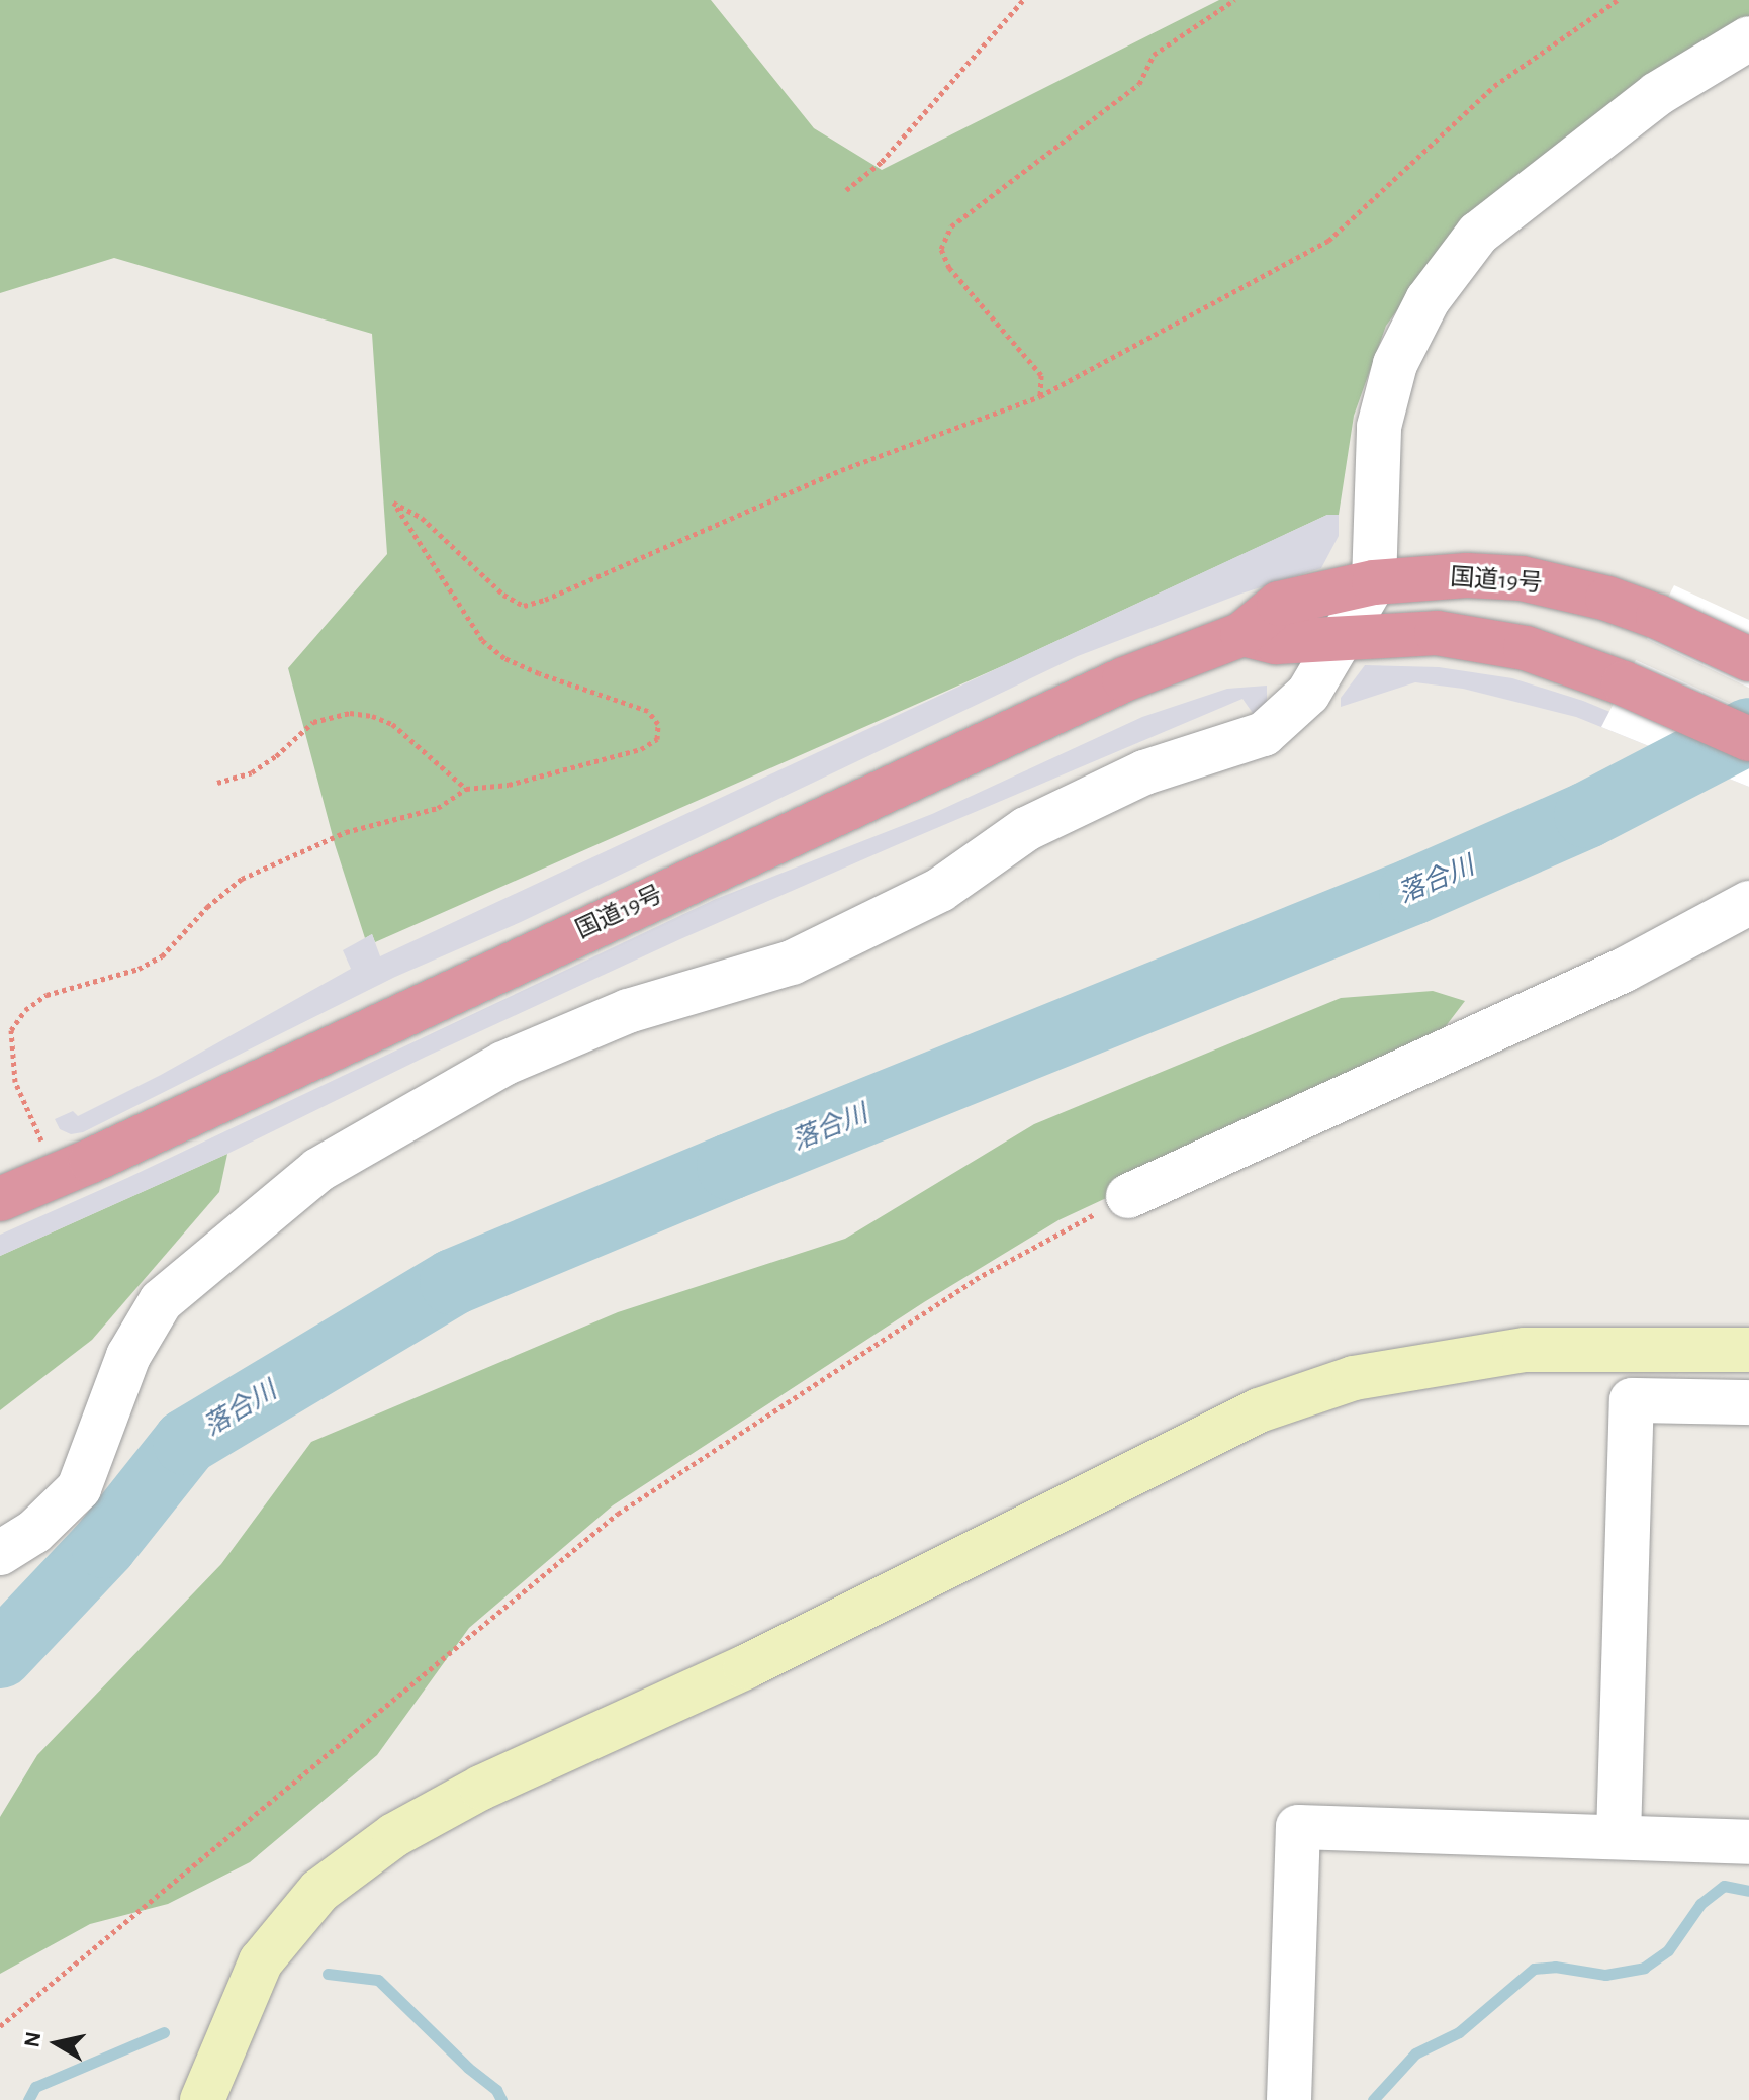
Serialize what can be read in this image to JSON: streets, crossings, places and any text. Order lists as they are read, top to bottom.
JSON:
{
  "streets": {
    "highway": ["国道19号"]
  },
  "water": ["落合川"],
  "north": "left"
}
